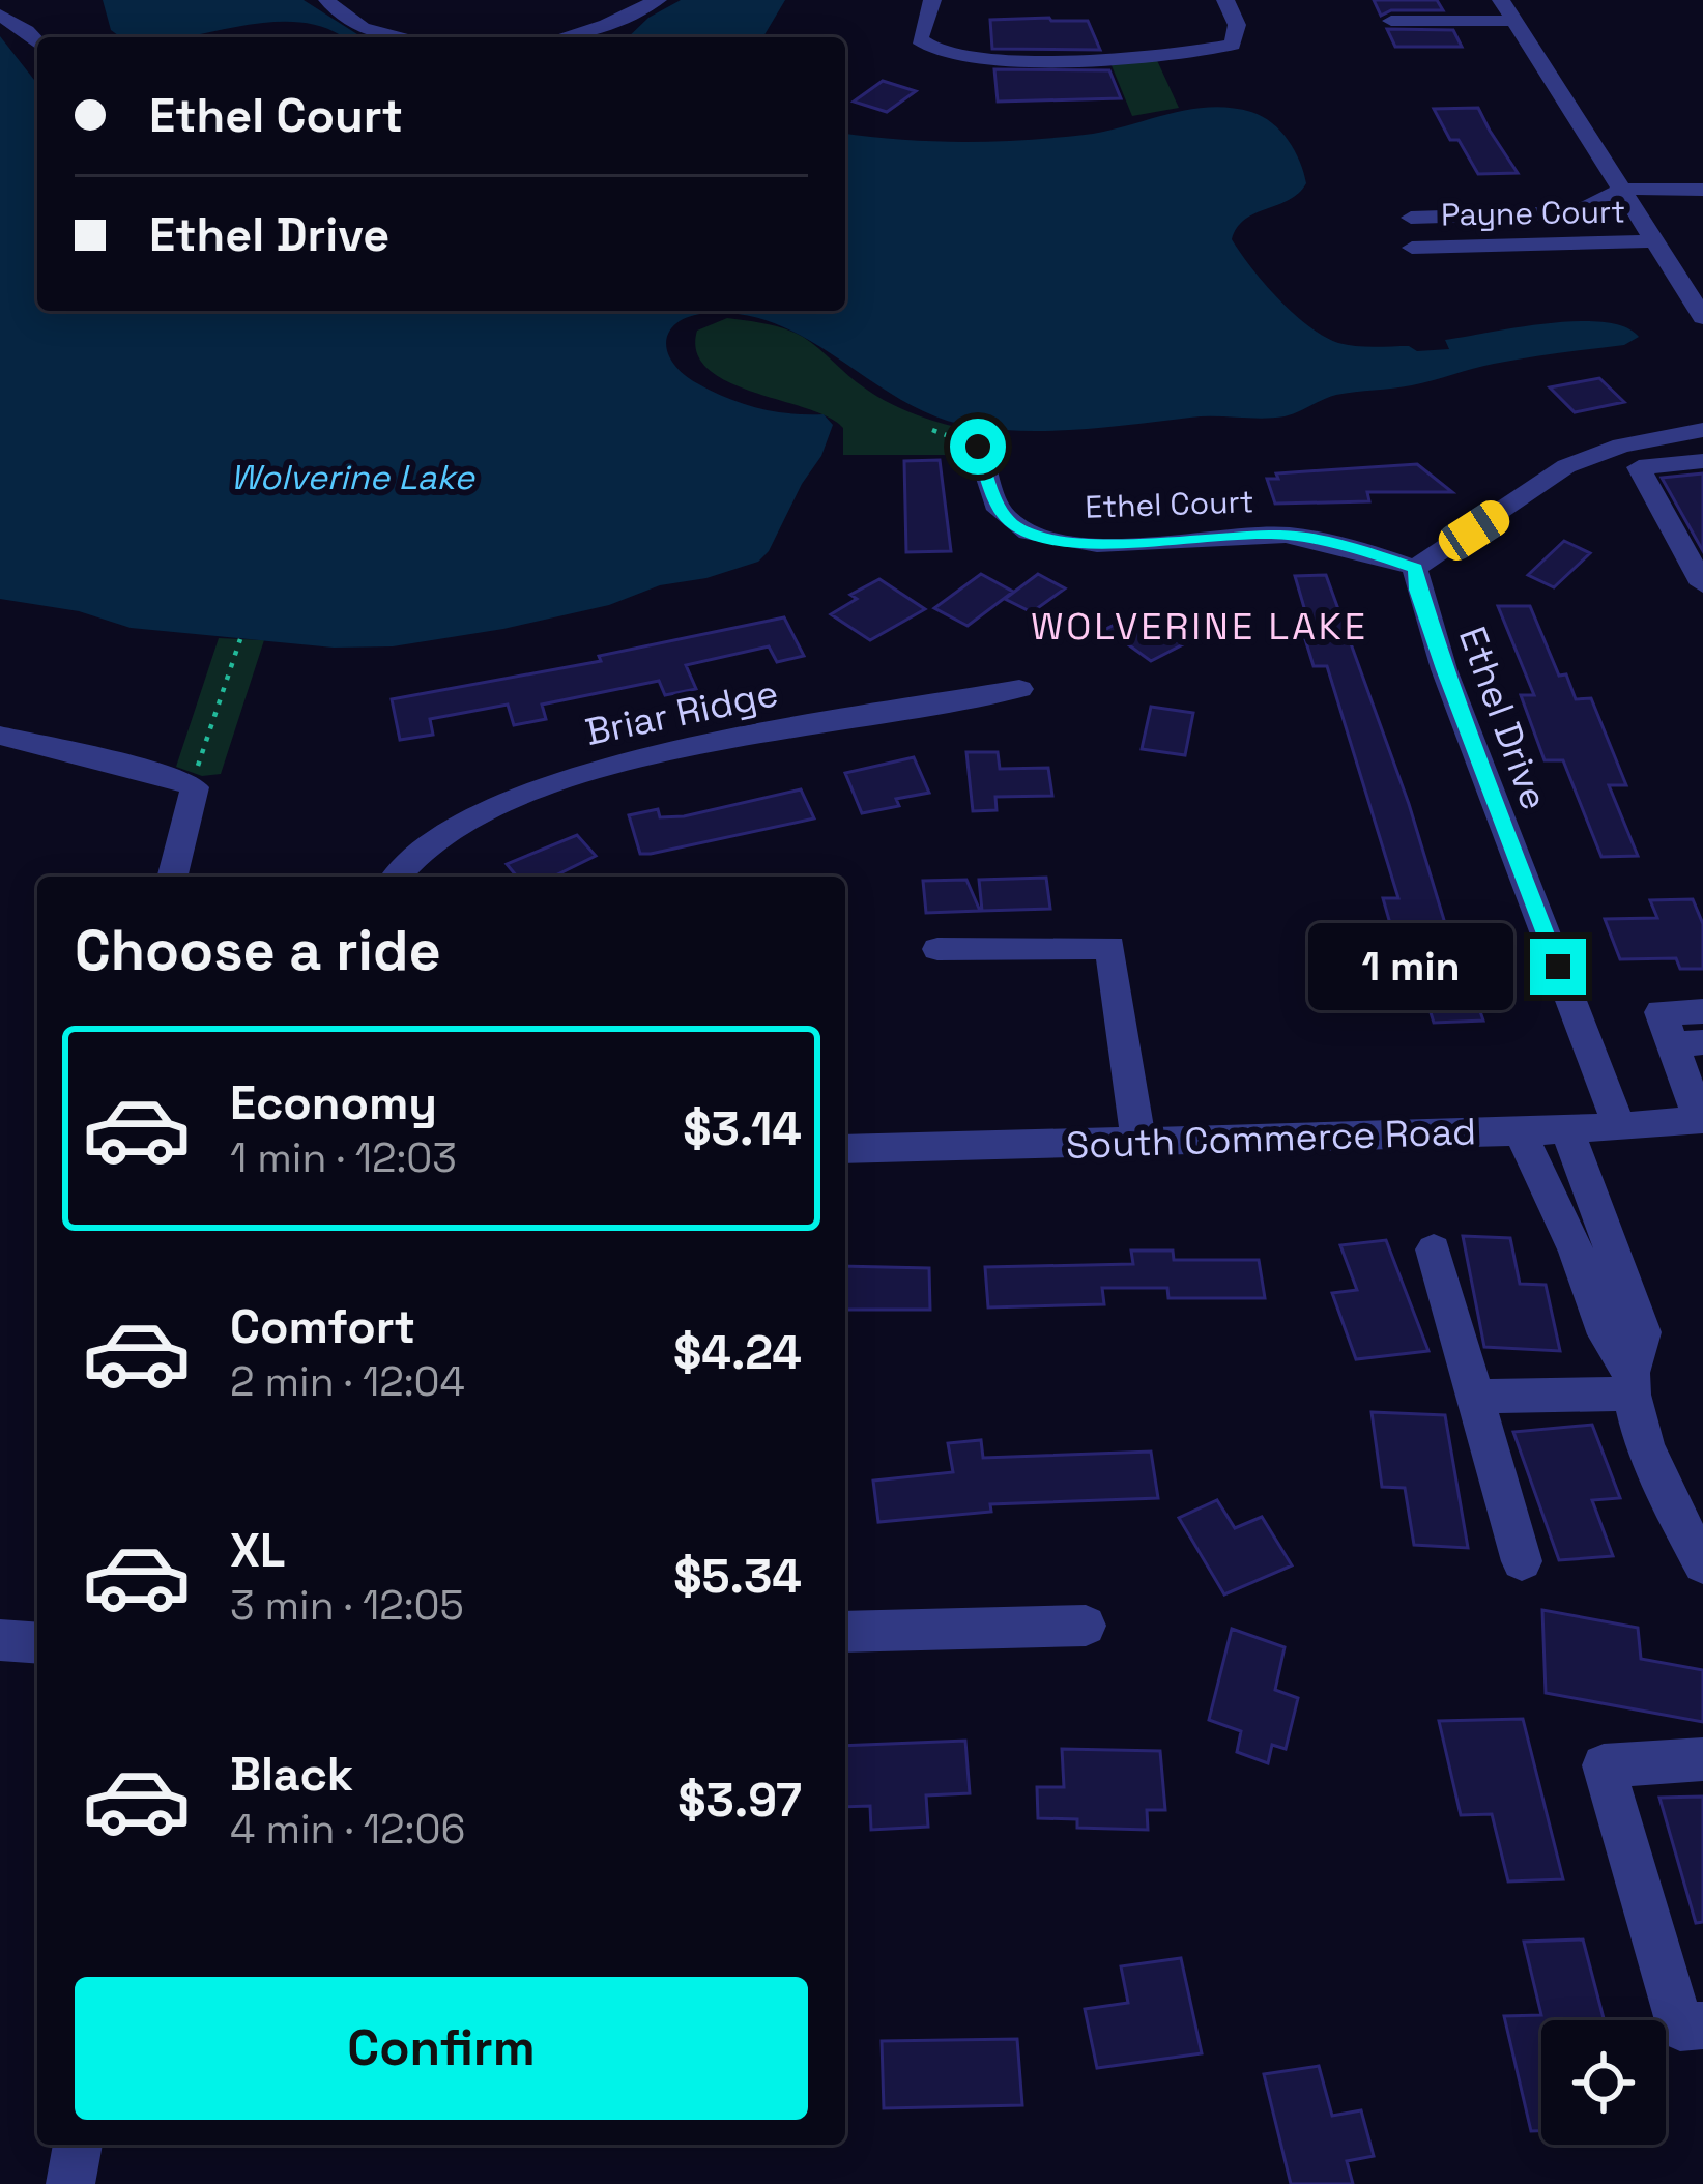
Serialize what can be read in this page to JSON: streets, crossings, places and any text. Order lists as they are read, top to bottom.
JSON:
{
  "streets": {
    "street": [
      "Payne Court",
      "Ethel Court",
      "Briar Ridge",
      "Ethel Drive",
      "South Commerce Road"
    ]
  },
  "crossings": [
    ["Ethel Court", "Ethel Drive"],
    ["Ethel Drive", "South Commerce Road"]
  ],
  "districts": ["WOLVERINE LAKE"],
  "water": ["Wolverine Lake"],
  "page": {
    "banner": ["Ethel Court", "Ethel Drive"],
    "heading": "Choose a ride",
    "bubble": "1 min",
    "list": [
      {
        "name": "Economy",
        "note": "1 min · 12:03",
        "value": "$3.14"
      },
      {
        "name": "Comfort",
        "note": "2 min · 12:04",
        "value": "$4.24"
      },
      {
        "name": "XL",
        "note": "3 min · 12:05",
        "value": "$5.34"
      },
      {
        "name": "Black",
        "note": "4 min · 12:06",
        "value": "$3.97"
      }
    ],
    "buttons": "Confirm"
  }
}
